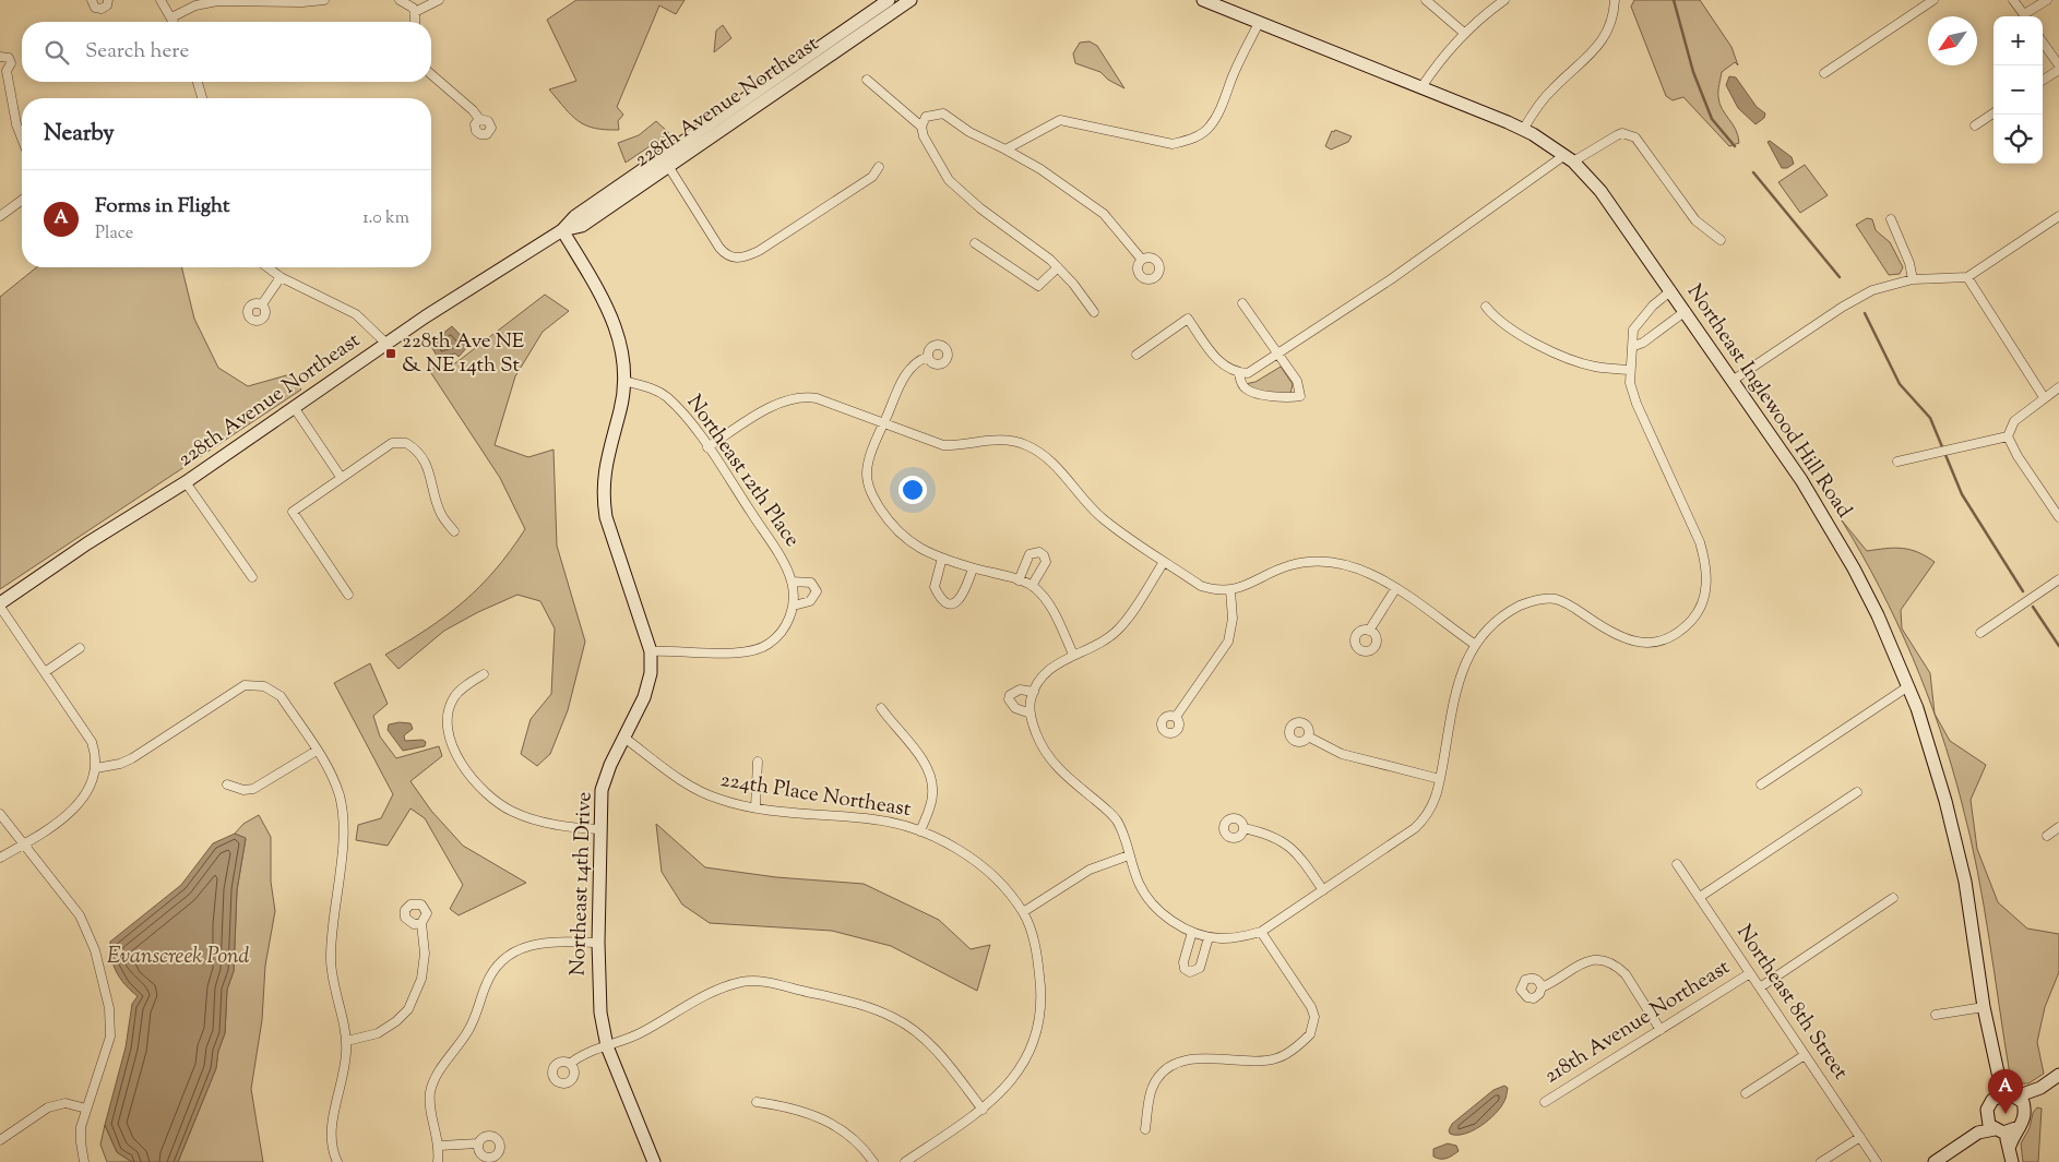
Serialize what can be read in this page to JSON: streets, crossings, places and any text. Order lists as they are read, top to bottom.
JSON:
{
  "streets": {
    "street": [
      "228th Avenue Northeast",
      "Northeast Inglewood Hill Road",
      "Northeast 12th Place",
      "224th Place Northeast",
      "Northeast 14th Drive",
      "Northeast 8th Street",
      "218th Avenue Northeast"
    ]
  },
  "crossings": [
    ["Northeast 12th Place", "Northeast 14th Drive"],
    ["224th Place Northeast", "Northeast 14th Drive"],
    ["Northeast 8th Street", "218th Avenue Northeast"]
  ],
  "water": ["Evanscreek Pond"],
  "places": {
    "transit": ["228th Ave NE & NE 14th St"]
  },
  "north": "bottom left",
  "page": {
    "map_buttons": ["+", "−"],
    "search": "Search here",
    "heading": "Nearby",
    "list": [
      {
        "mark": "A",
        "name": "Forms in Flight",
        "note": "Place",
        "value": "1.0 km"
      }
    ],
    "pins": "A"
  }
}
